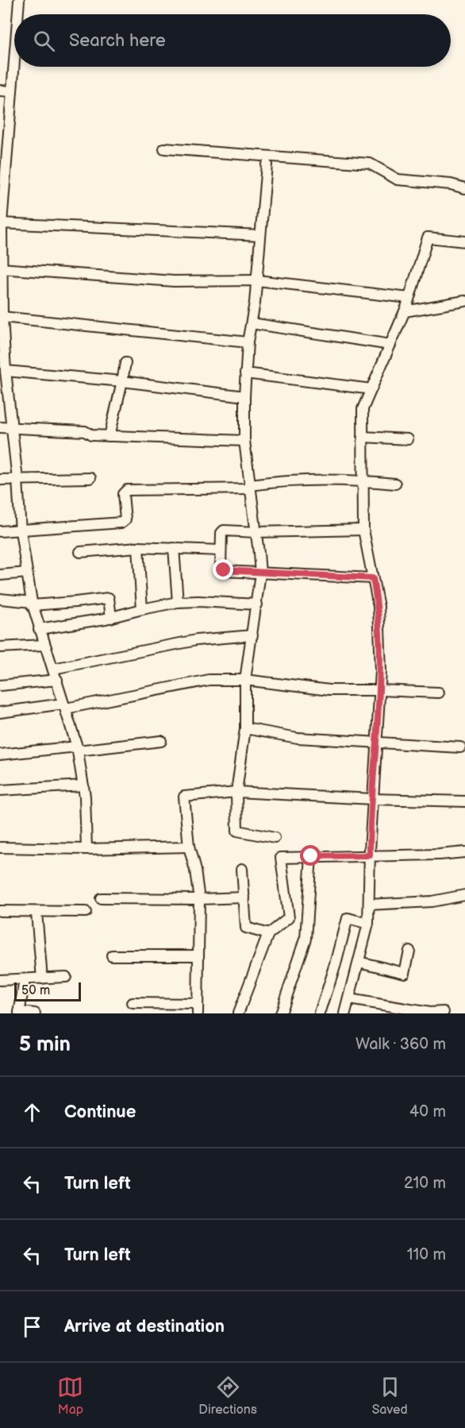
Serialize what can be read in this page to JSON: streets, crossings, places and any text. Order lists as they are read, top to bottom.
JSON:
{
  "scale_bar": "50 m",
  "page": {
    "search": "Search here",
    "scale": "50 m",
    "heading": ["5 min", "Walk · 360 m"],
    "list": [
      ["Continue", "40 m"],
      ["Turn left", "210 m"],
      ["Turn left", "110 m"],
      "Arrive at destination"
    ],
    "nav": ["Map", "Directions", "Saved"]
  }
}
